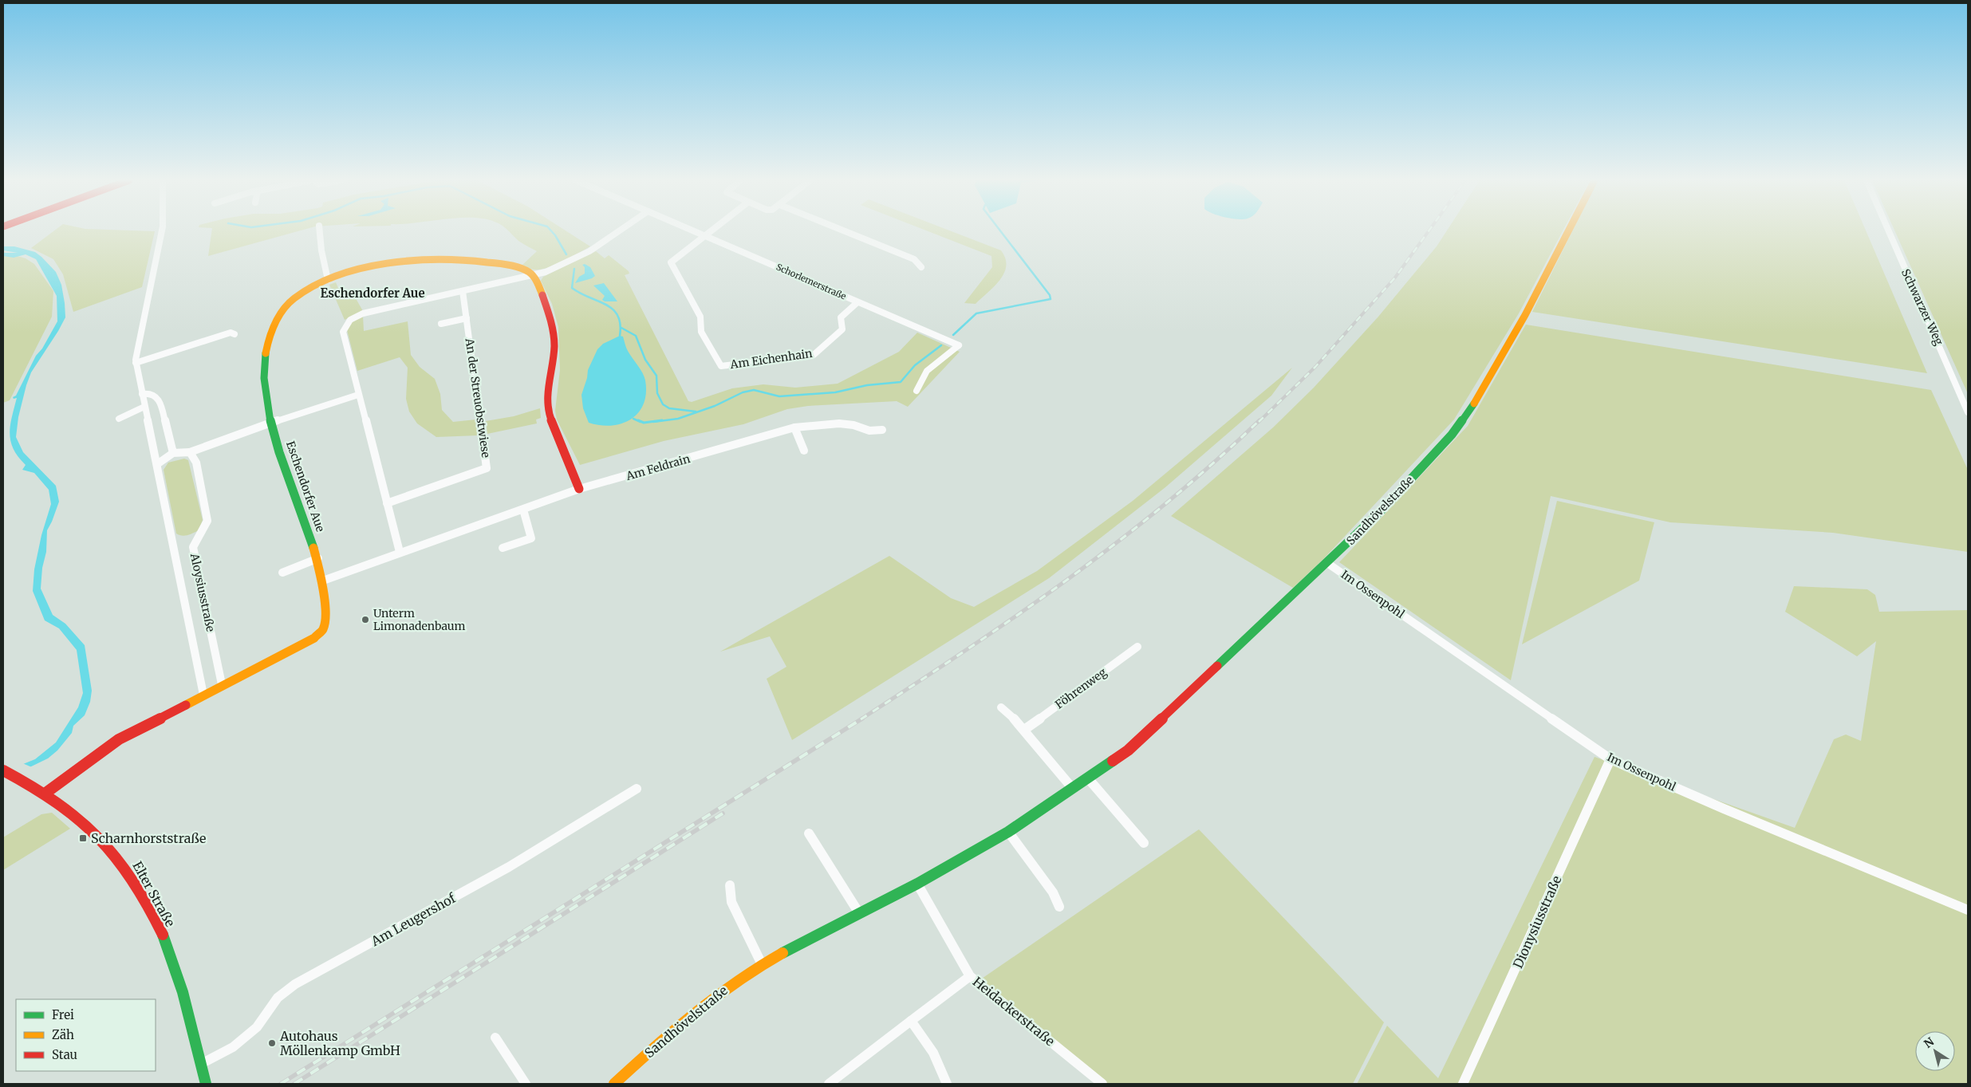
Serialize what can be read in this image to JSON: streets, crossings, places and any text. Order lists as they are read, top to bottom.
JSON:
{
  "streets": {
    "street": [
      "Schorlemerstraße",
      "Schwarzer Weg",
      "Am Eichenhain",
      "An der Streuobstwiese",
      "Am Feldrain",
      "Eschendorfer Aue",
      "Sandhövelstraße",
      "Aloysiusstraße",
      "Im Ossenpohl",
      "Föhrenweg",
      "Elter Straße",
      "Am Leugershof",
      "Dionysiusstraße",
      "Heidackerstraße"
    ]
  },
  "crossings": [
    ["Schorlemerstraße", "Am Eichenhain"],
    ["Am Feldrain", "Eschendorfer Aue"],
    ["Eschendorfer Aue", "Aloysiusstraße"],
    ["Sandhövelstraße", "Im Ossenpohl"],
    ["Sandhövelstraße", "Heidackerstraße"],
    ["Im Ossenpohl", "Dionysiusstraße"],
    ["Elter Straße", "Am Leugershof"]
  ],
  "districts": ["Eschendorfer Aue"],
  "places": {
    "other": ["Unterm Limonadenbaum", "Autohaus Möllenkamp GmbH"],
    "transit": ["Scharnhorststraße"]
  },
  "legend": ["Frei", "Zäh", "Stau"],
  "north": "top left"
}
